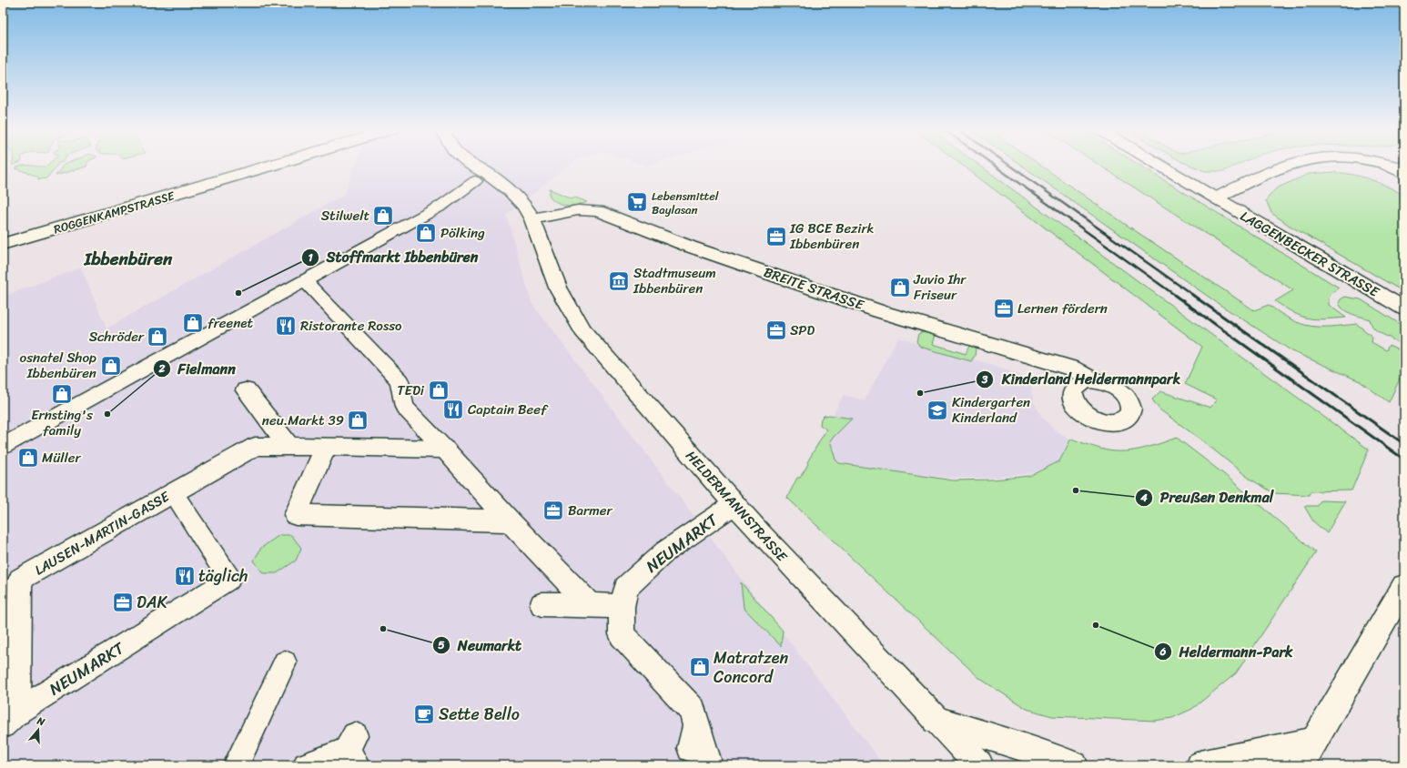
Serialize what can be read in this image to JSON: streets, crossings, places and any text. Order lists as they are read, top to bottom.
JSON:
{
  "streets": {
    "street": [
      "ROGGENKAMPSTRASSE",
      "LAGGENBECKER STRASSE",
      "BREITE STRASSE",
      "HELDERMANNSTRASSE",
      "LAUSEN-MARTIN-GASSE",
      "NEUMARKT"
    ]
  },
  "crossings": [
    ["BREITE STRASSE", "HELDERMANNSTRASSE"],
    ["HELDERMANNSTRASSE", "NEUMARKT"],
    ["LAUSEN-MARTIN-GASSE", "NEUMARKT"]
  ],
  "districts": ["Ibbenbüren"],
  "places": {
    "supermarket": ["Lebensmittel Baylasan"],
    "shop": [
      "Stilwelt",
      "Pölking",
      "Juvio Ihr Friseur",
      "freenet",
      "Schröder",
      "osnatel Shop Ibbenbüren",
      "TEDi",
      "Ernsting's family",
      "neu.Markt 39",
      "Müller",
      "Matratzen Concord"
    ],
    "office": [
      "IG BCE Bezirk Ibbenbüren",
      "Lernen fördern",
      "SPD",
      "Barmer",
      "DAK"
    ],
    "museum": ["Stadtmuseum Ibbenbüren"],
    "other": [
      "Stoffmarkt Ibbenbüren",
      "Kinderland Heldermannpark",
      "Fielmann",
      "Preußen Denkmal",
      "Heldermann-Park",
      "Neumarkt"
    ],
    "restaurant": ["Ristorante Rosso", "Captain Beef", "täglich"],
    "school or university": ["Kindergarten Kinderland"],
    "cafe": ["Sette Bello"]
  },
  "north": "top"
}
